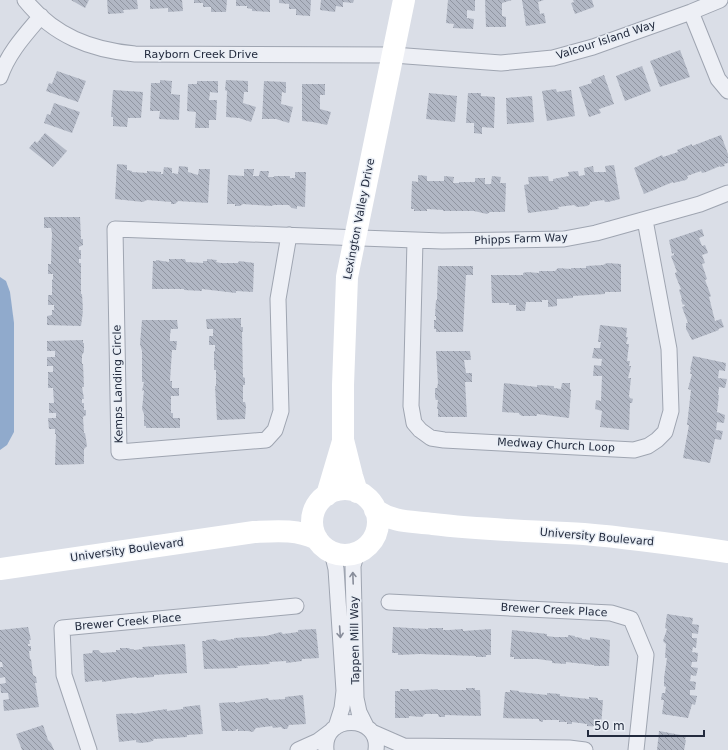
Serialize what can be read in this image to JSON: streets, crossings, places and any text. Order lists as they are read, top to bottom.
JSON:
{
  "streets": {
    "street": [
      "Valcour Island Way",
      "Rayborn Creek Drive",
      "Lexington Valley Drive",
      "Phipps Farm Way",
      "Kemps Landing Circle",
      "Medway Church Loop",
      "University Boulevard",
      "Brewer Creek Place",
      "Tappen Mill Way"
    ]
  },
  "crossings": [
    ["Valcour Island Way", "Rayborn Creek Drive"],
    ["Valcour Island Way", "Lexington Valley Drive"],
    ["Rayborn Creek Drive", "Lexington Valley Drive"],
    ["Lexington Valley Drive", "Phipps Farm Way"],
    ["Lexington Valley Drive", "Kemps Landing Circle"],
    ["Lexington Valley Drive", "University Boulevard"],
    ["Lexington Valley Drive", "Tappen Mill Way"],
    ["Phipps Farm Way", "Kemps Landing Circle"],
    ["Phipps Farm Way", "Medway Church Loop"],
    ["University Boulevard", "Tappen Mill Way"]
  ],
  "scale_bar": "50 m"
}
